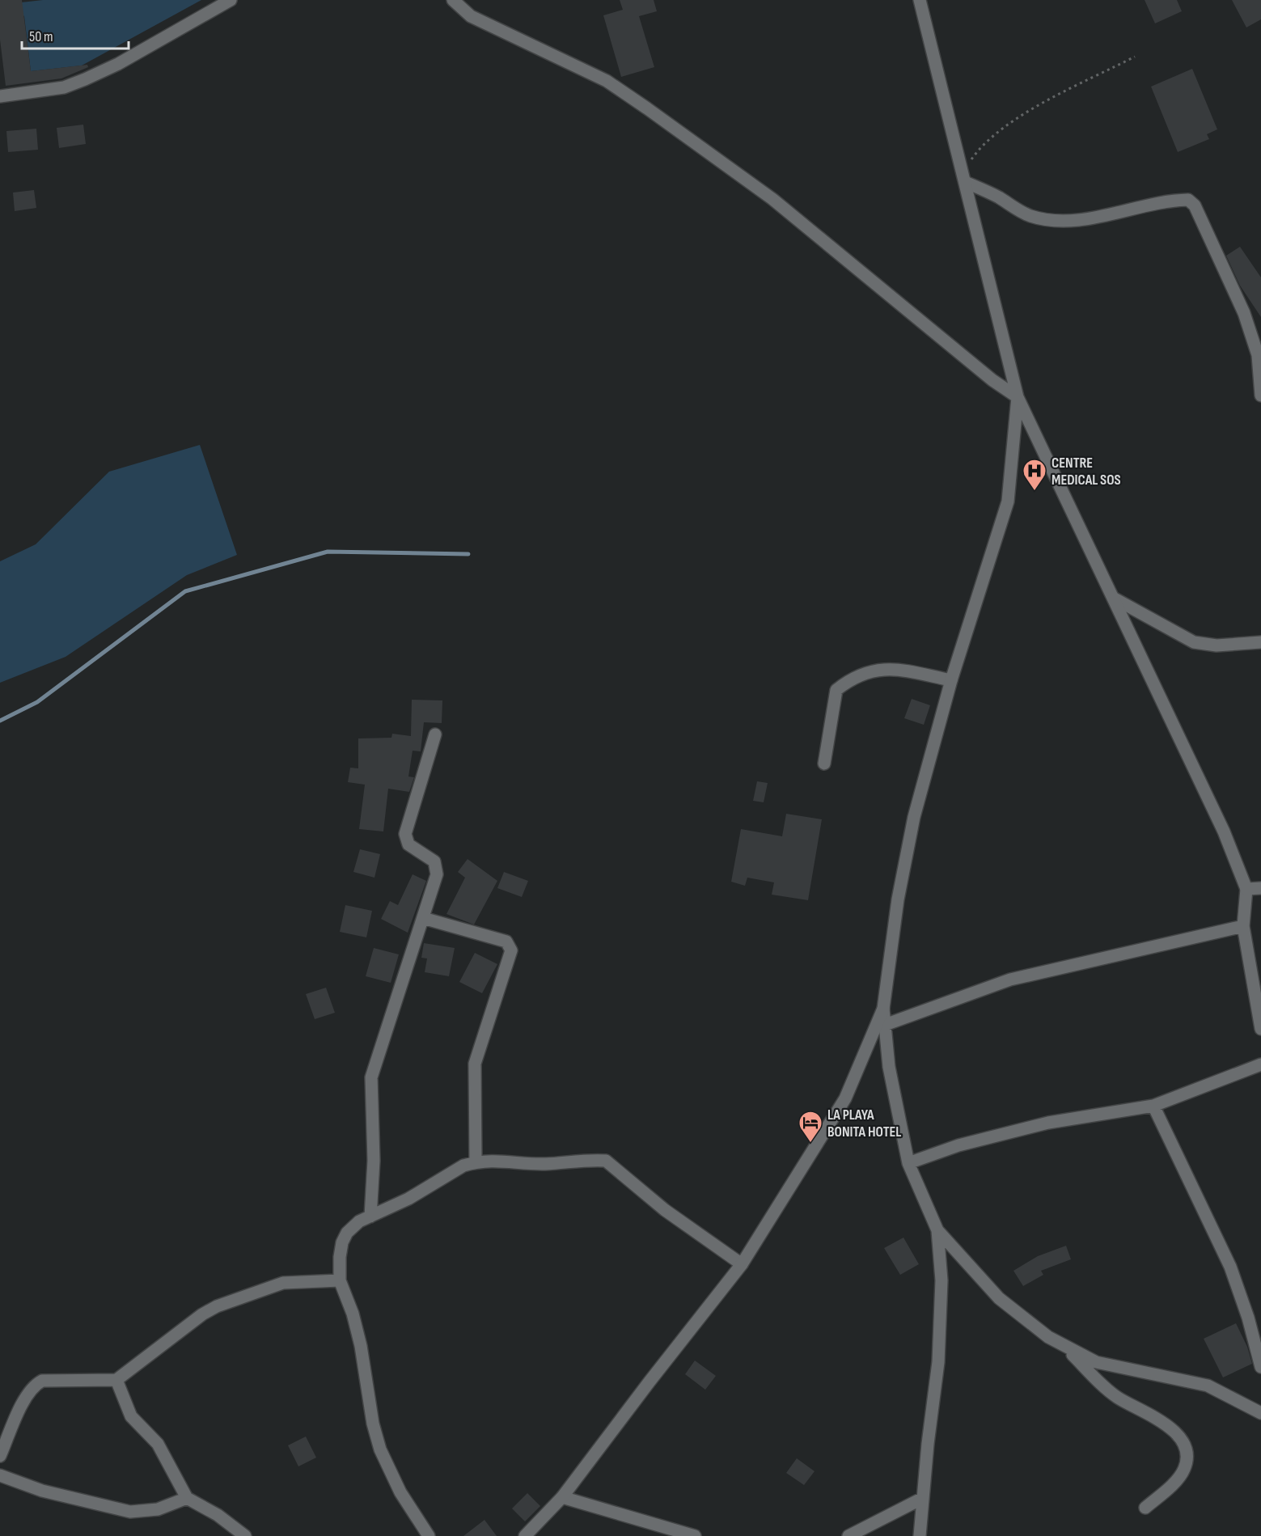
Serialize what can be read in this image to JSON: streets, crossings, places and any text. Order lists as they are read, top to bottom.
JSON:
{
  "places": {
    "hospital": ["CENTRE MEDICAL SOS"],
    "hotel": ["LA PLAYA BONITA HOTEL"]
  },
  "scale_bar": "50 m"
}
